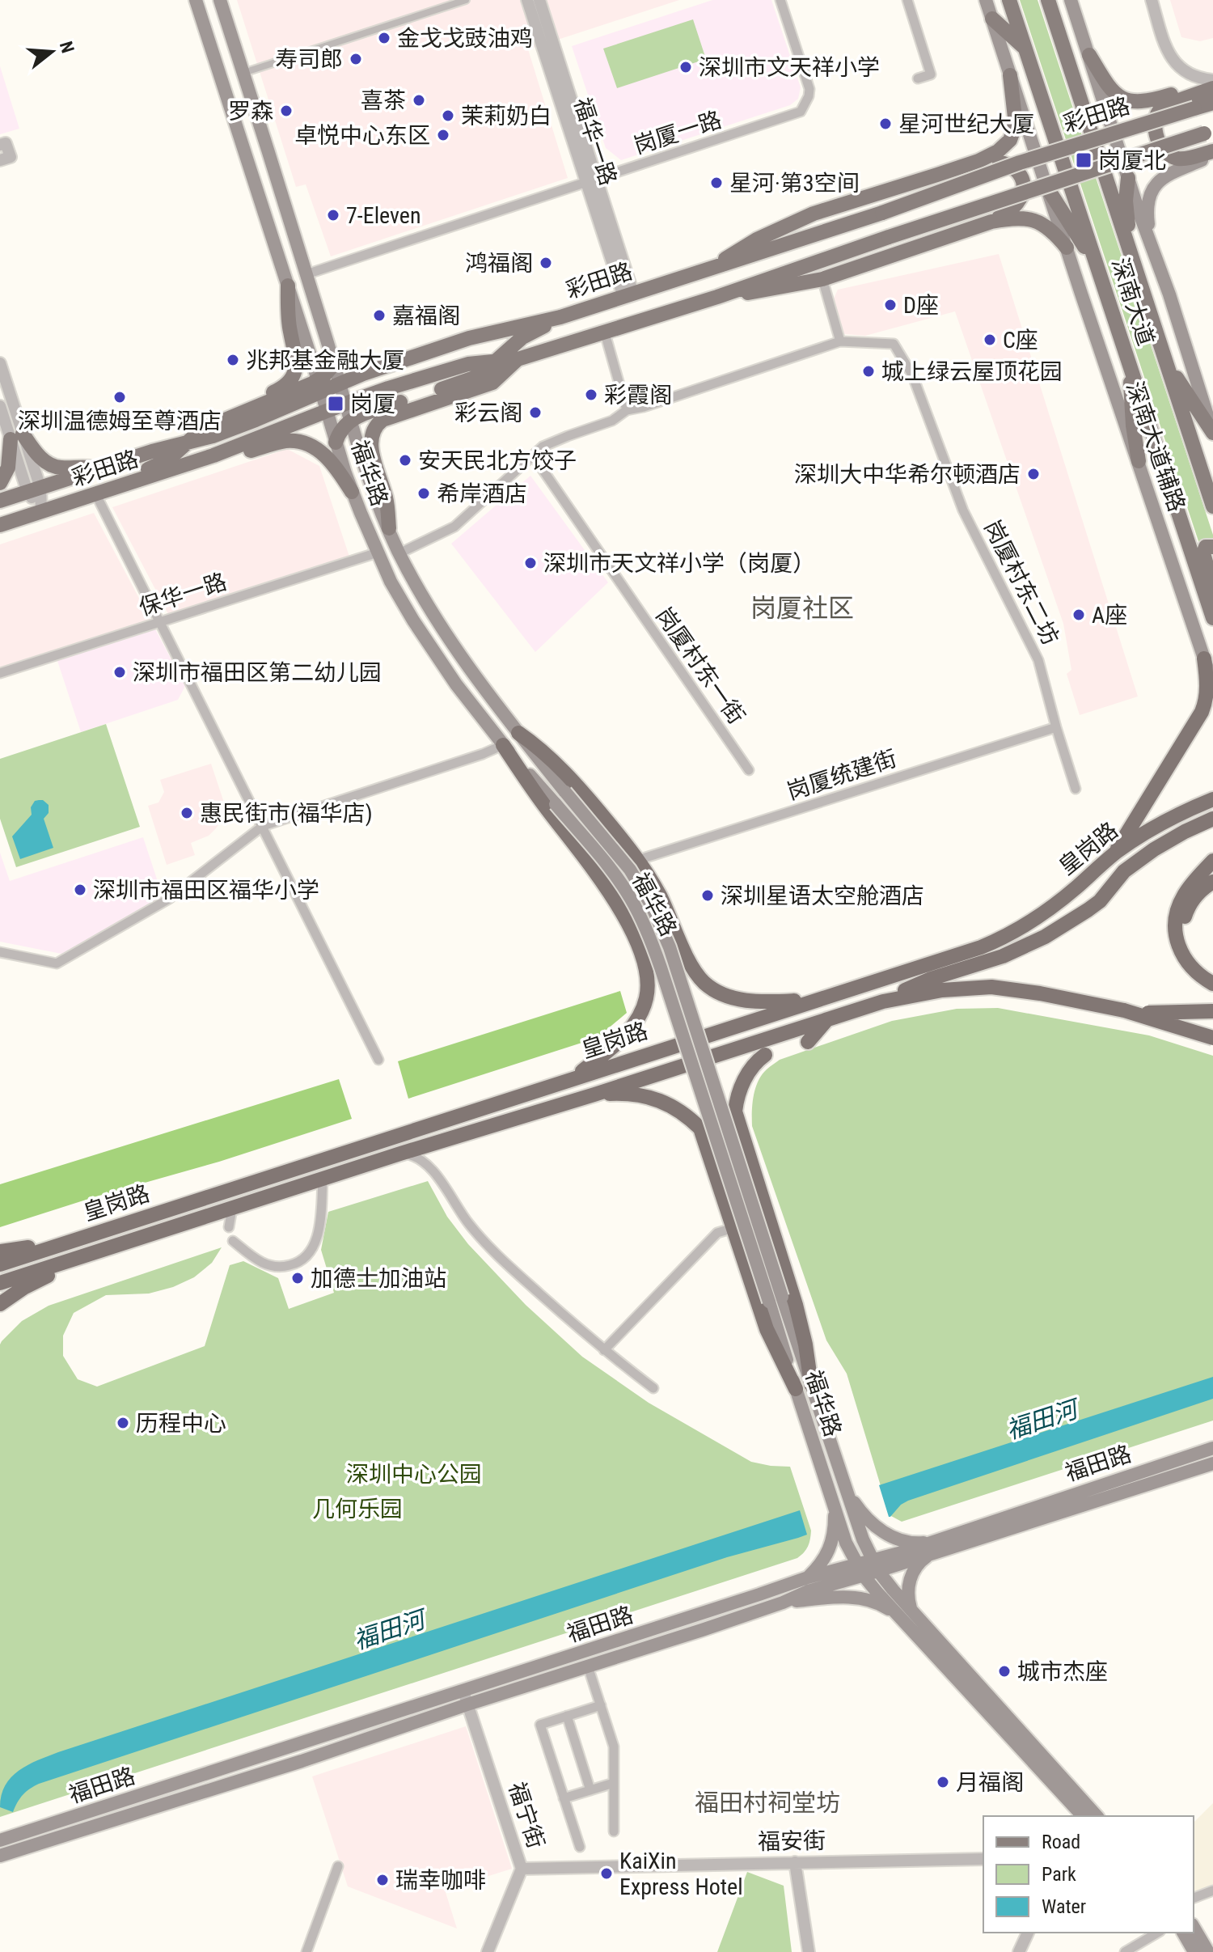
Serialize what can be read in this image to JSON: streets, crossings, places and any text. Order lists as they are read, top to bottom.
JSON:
{
  "streets": {
    "highway": ["皇岗路"],
    "main road": [
      "彩田路",
      "深南大道",
      "深南大道辅路",
      "福华路",
      "福田路"
    ],
    "street": [
      "岗厦一路",
      "福华一路",
      "岗厦村东二坊",
      "保华一路",
      "岗厦村东一街",
      "岗厦统建街",
      "福宁街",
      "福安街"
    ]
  },
  "crossings": [
    ["彩田路", "福华一路"],
    ["彩田路", "福华路"],
    ["岗厦一路", "福华一路"],
    ["岗厦一路", "福华路"],
    ["福华路", "保华一路"],
    ["福华路", "福田路"],
    ["岗厦村东二坊", "岗厦统建街"],
    ["福田路", "福宁街"],
    ["福宁街", "福安街"]
  ],
  "districts": ["岗厦社区", "福田村祠堂坊"],
  "water": ["福田河"],
  "parks": ["深圳中心公园", "几何乐园"],
  "places": {
    "other": [
      "金戈戈豉油鸡",
      "寿司郎",
      "深圳市文天祥小学",
      "喜茶",
      "罗森",
      "茉莉奶白",
      "星河世纪大厦",
      "卓悦中心东区",
      "星河·第3空间",
      "7-Eleven",
      "鸿福阁",
      "D座",
      "嘉福阁",
      "C座",
      "兆邦基金融大厦",
      "城上绿云屋顶花园",
      "彩霞阁",
      "深圳温德姆至尊酒店",
      "彩云阁",
      "安天民北方饺子",
      "深圳大中华希尔顿酒店",
      "希岸酒店",
      "深圳市天文祥小学（岗厦）",
      "A座",
      "深圳市福田区第二幼儿园",
      "惠民街市(福华店)",
      "深圳市福田区福华小学",
      "深圳星语太空舱酒店",
      "加德士加油站",
      "历程中心",
      "城市杰座",
      "月福阁",
      "KaiXin Express Hotel",
      "瑞幸咖啡"
    ],
    "transit": ["岗厦北", "岗厦"]
  },
  "legend": ["Road", "Park", "Water"],
  "north": "right"
}
